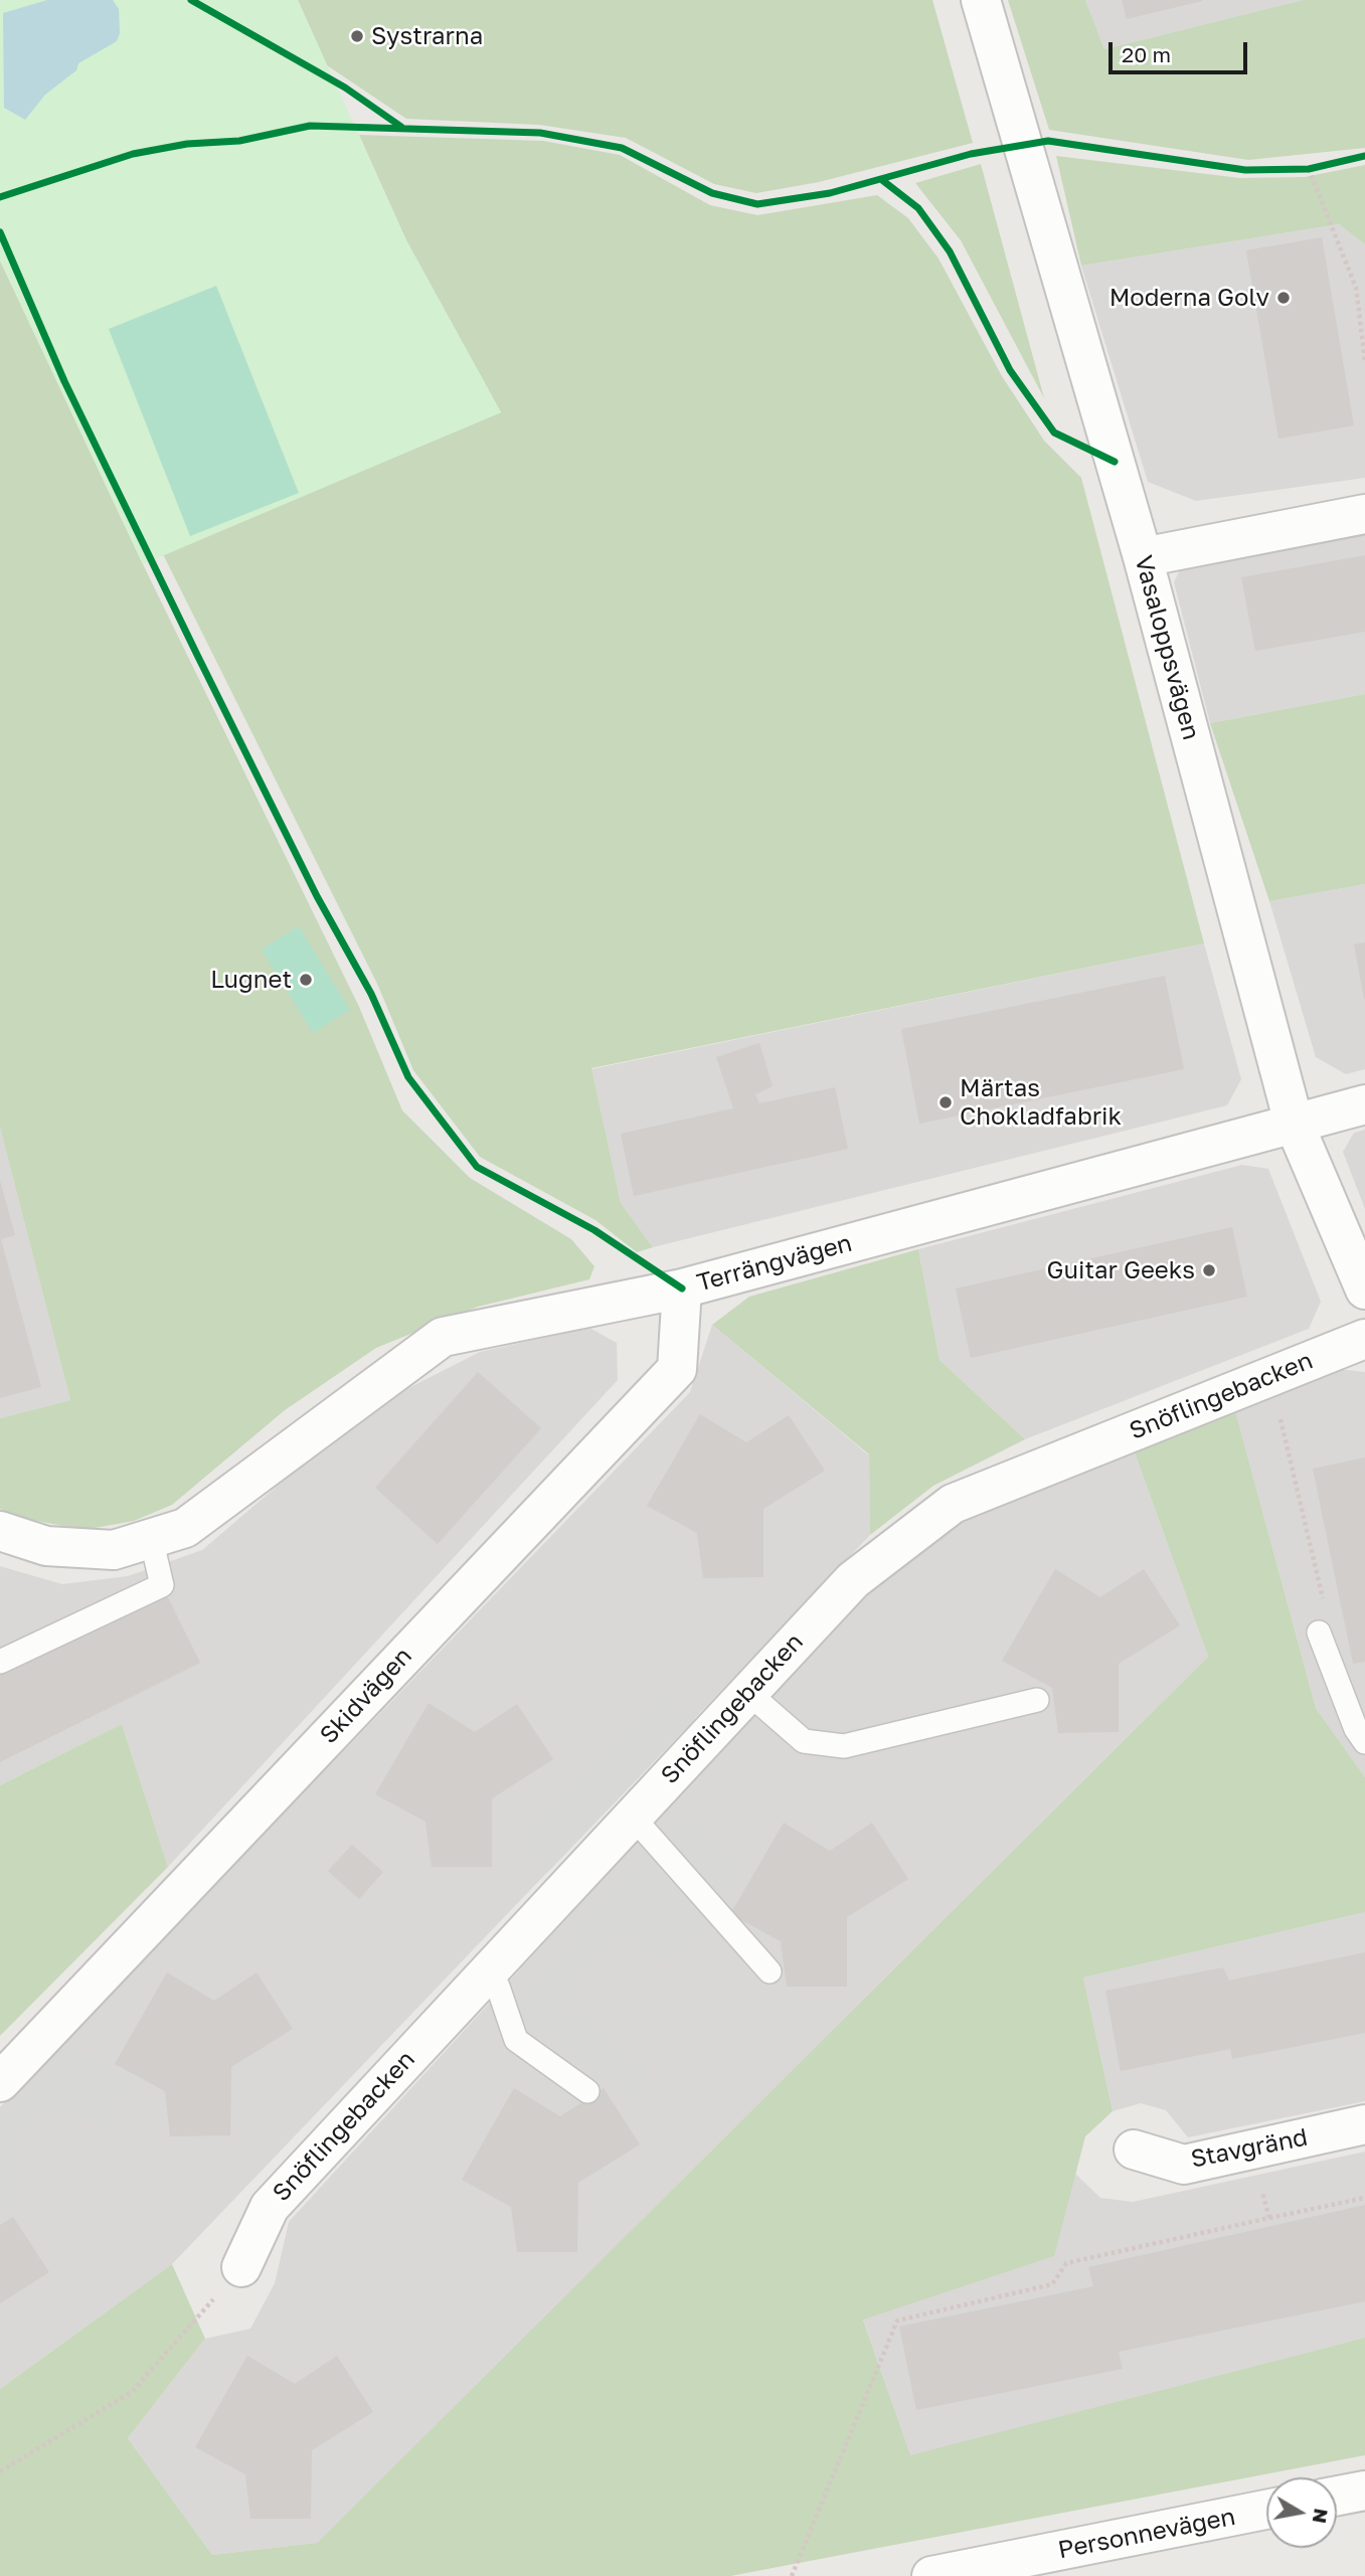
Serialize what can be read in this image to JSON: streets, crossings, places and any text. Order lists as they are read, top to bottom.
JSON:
{
  "streets": {
    "street": [
      "Vasaloppsvägen",
      "Terrängvägen",
      "Snöflingebacken",
      "Skidvägen",
      "Stavgränd",
      "Personnevägen"
    ]
  },
  "crossings": [
    ["Vasaloppsvägen", "Terrängvägen"],
    ["Terrängvägen", "Skidvägen"]
  ],
  "places": [
    "Systrarna",
    "Moderna Golv",
    "Lugnet",
    "Märtas Chokladfabrik",
    "Guitar Geeks"
  ],
  "scale_bar": "20 m",
  "north": "right"
}
